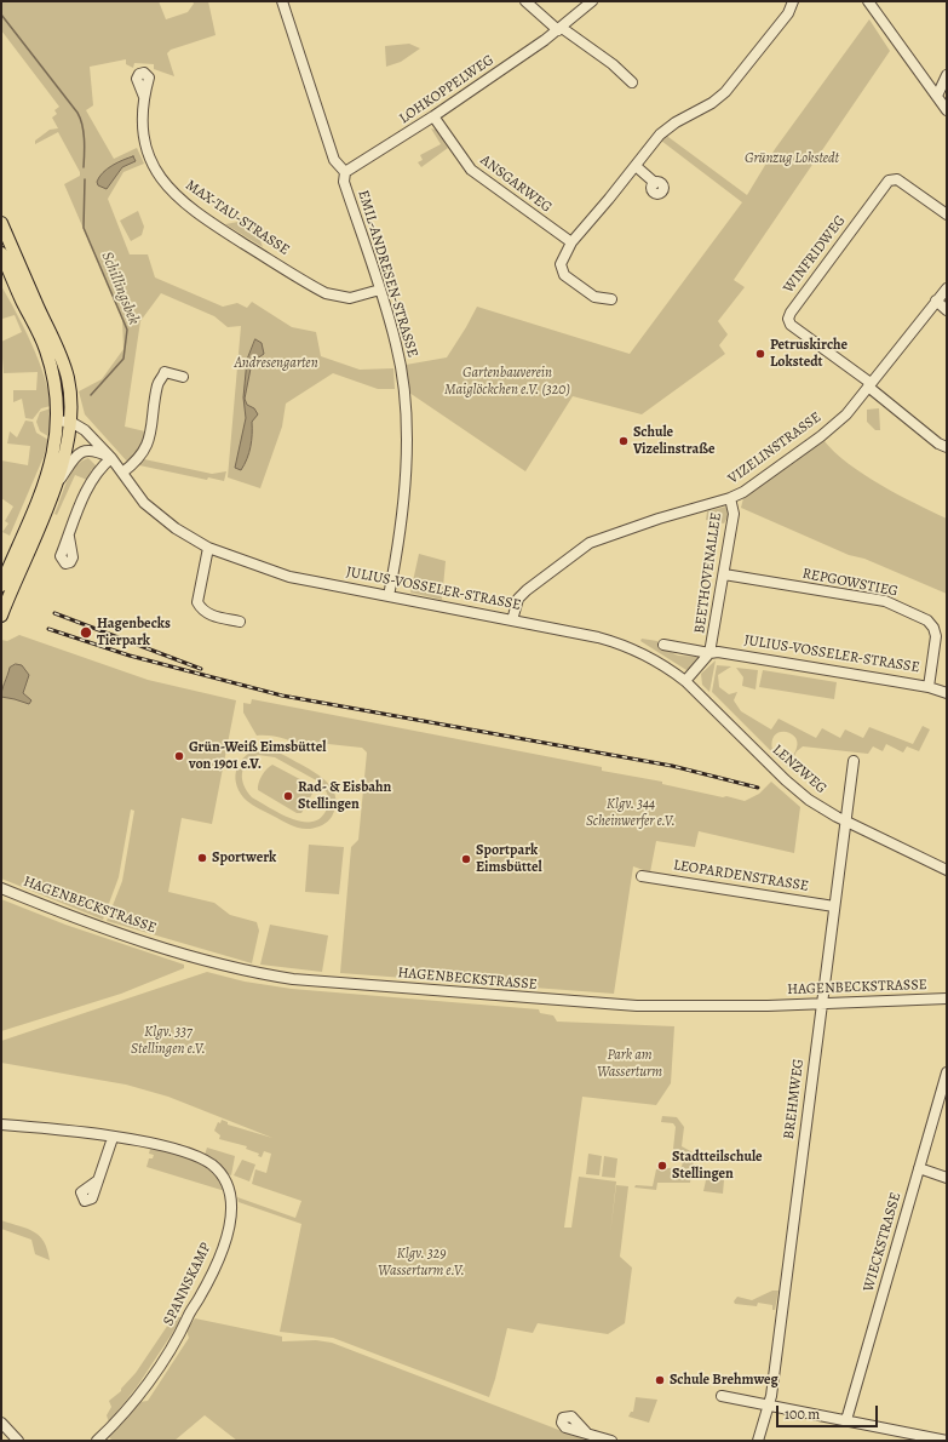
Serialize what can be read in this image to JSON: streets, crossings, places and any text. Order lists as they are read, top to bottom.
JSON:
{
  "streets": {
    "street": [
      "LOHKOPPELWEG",
      "ANSGARWEG",
      "MAX-TAU-STRASSE",
      "WINFRIDWEG",
      "EMIL-ANDRESEN-STRASSE",
      "VIZELINSTRASSE",
      "BEETHOVENALLEE",
      "REPGOWSTIEG",
      "JULIUS-VOSSELER-STRASSE",
      "LENZWEG",
      "LEOPARDENSTRASSE",
      "HAGENBECKSTRASSE",
      "BREHMWEG",
      "WIECKSTRASSE",
      "SPANNSKAMP"
    ]
  },
  "crossings": [
    ["LOHKOPPELWEG", "ANSGARWEG"],
    ["LOHKOPPELWEG", "EMIL-ANDRESEN-STRASSE"],
    ["MAX-TAU-STRASSE", "EMIL-ANDRESEN-STRASSE"],
    ["WINFRIDWEG", "VIZELINSTRASSE"],
    ["EMIL-ANDRESEN-STRASSE", "JULIUS-VOSSELER-STRASSE"],
    ["VIZELINSTRASSE", "BEETHOVENALLEE"],
    ["VIZELINSTRASSE", "JULIUS-VOSSELER-STRASSE"],
    ["BEETHOVENALLEE", "REPGOWSTIEG"],
    ["BEETHOVENALLEE", "JULIUS-VOSSELER-STRASSE"],
    ["REPGOWSTIEG", "JULIUS-VOSSELER-STRASSE"],
    ["JULIUS-VOSSELER-STRASSE", "LENZWEG"],
    ["LENZWEG", "BREHMWEG"],
    ["LEOPARDENSTRASSE", "BREHMWEG"],
    ["HAGENBECKSTRASSE", "BREHMWEG"]
  ],
  "water": ["Schillingsbek"],
  "parks": [
    "Grünzug Lokstedt",
    "Andresengarten",
    "Gartenbauverein Maiglöckchen e.V. (320)",
    "Klgv. 344 Scheinwerfer e.V.",
    "Klgv. 337 Stellingen e.V.",
    "Park am Wasserturm",
    "Klgv. 329 Wasserturm e.V."
  ],
  "places": [
    "Petruskirche Lokstedt",
    "Schule Vizelinstraße",
    "Hagenbecks Tierpark",
    "Grün-Weiß Eimsbüttel von 1901 e.V.",
    "Rad- & Eisbahn Stellingen",
    "Sportwerk",
    "Sportpark Eimsbüttel",
    "Stadtteilschule Stellingen",
    "Schule Brehmweg"
  ],
  "scale_bar": "100 m"
}
